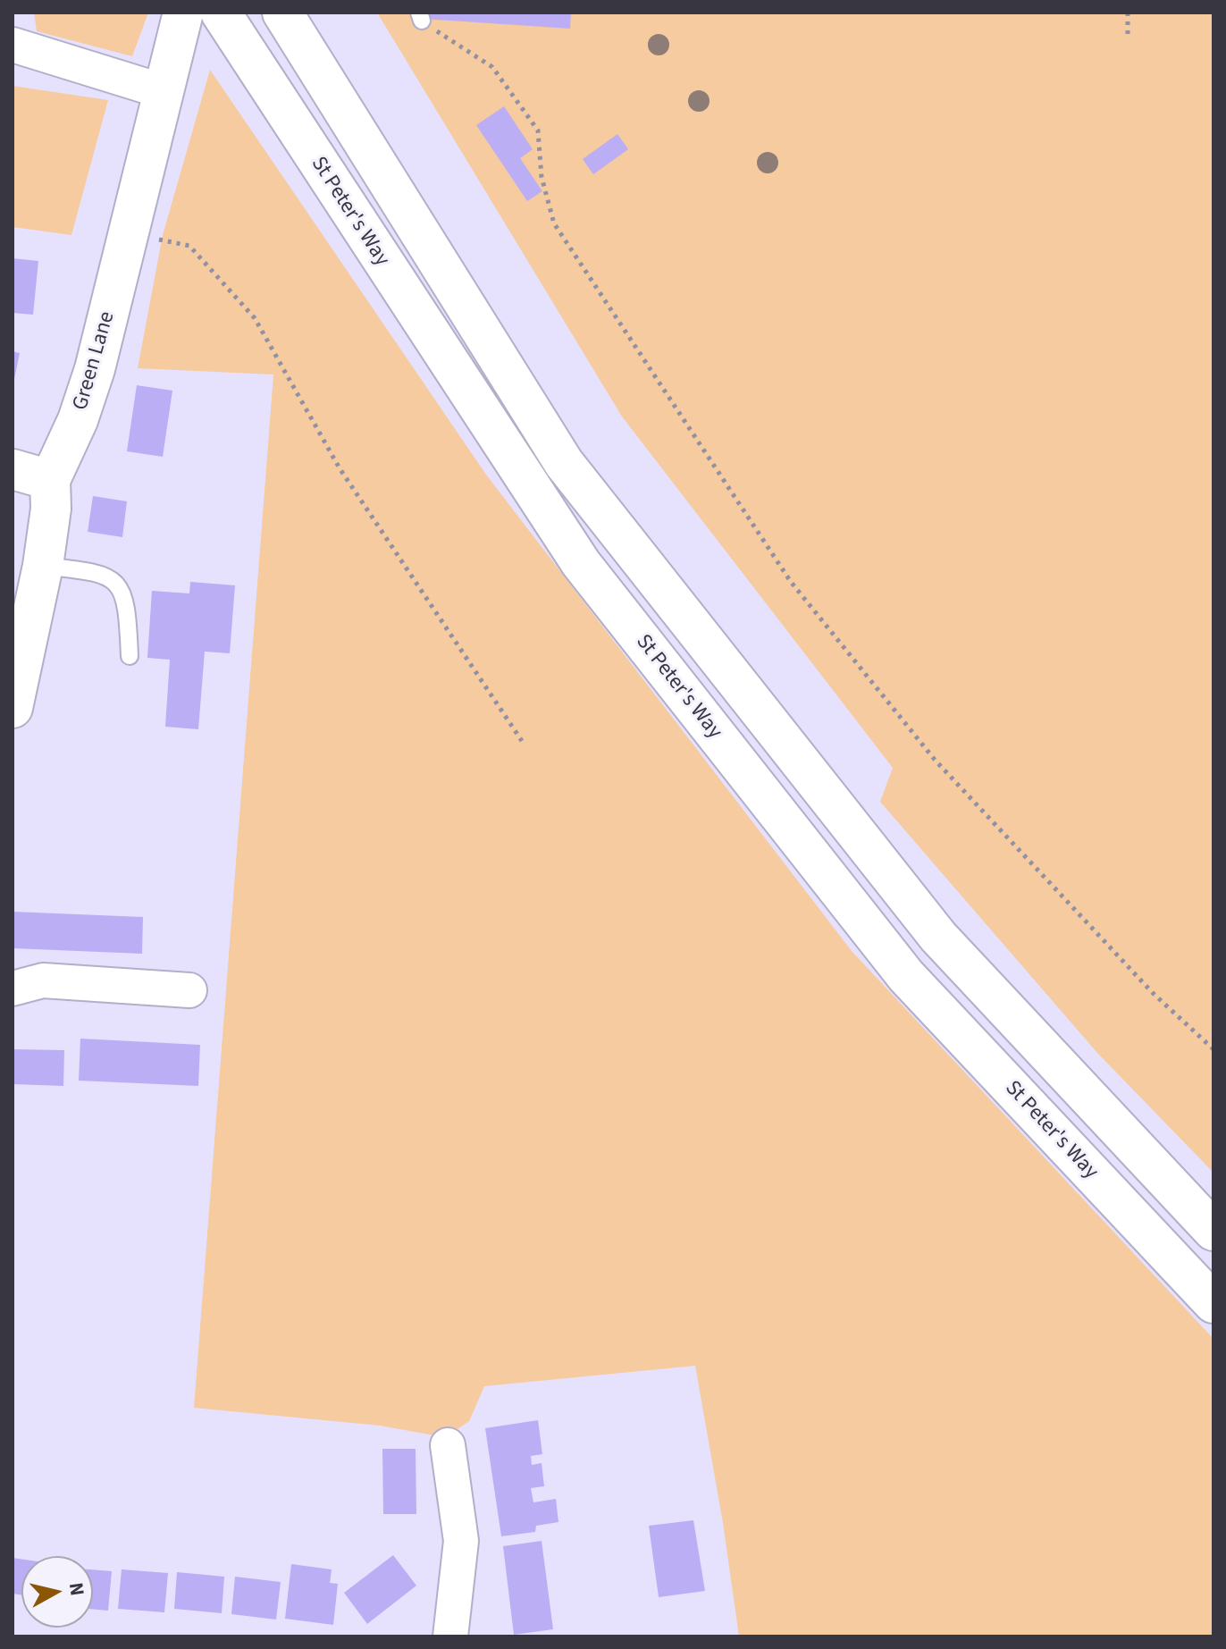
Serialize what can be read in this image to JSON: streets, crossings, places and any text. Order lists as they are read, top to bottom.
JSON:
{
  "streets": {
    "main road": ["St Peter's Way", "Green Lane"]
  },
  "north": "right"
}
